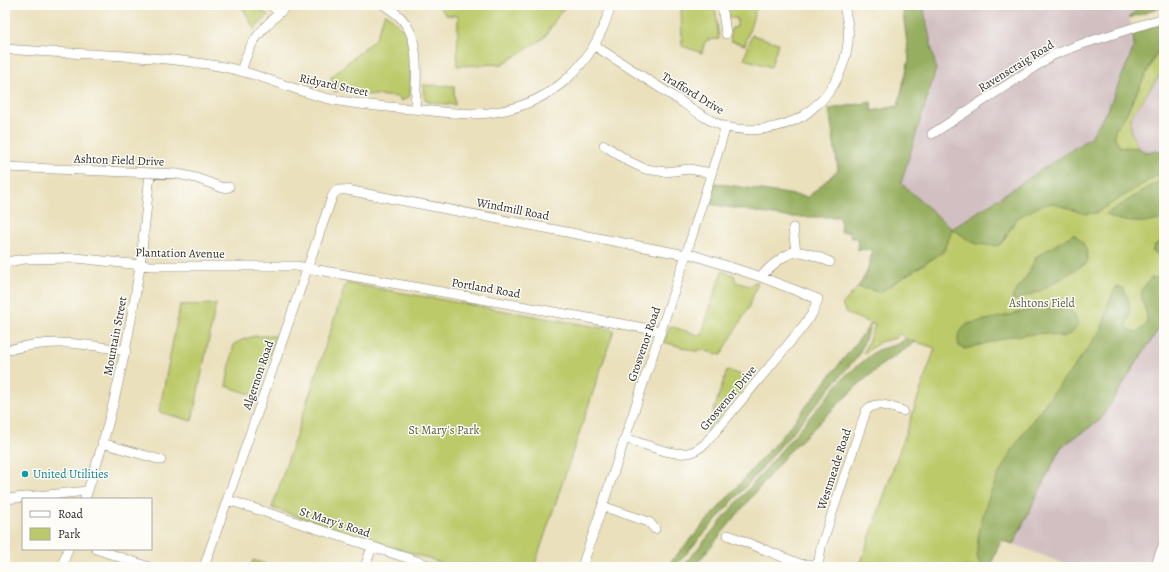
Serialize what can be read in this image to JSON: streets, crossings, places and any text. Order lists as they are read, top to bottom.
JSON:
{
  "streets": {
    "street": [
      "Ravenscraig Road",
      "Ridyard Street",
      "Trafford Drive",
      "Ashton Field Drive",
      "Windmill Road",
      "Plantation Avenue",
      "Portland Road",
      "Mountain Street",
      "Grosvenor Road",
      "Algernon Road",
      "Grosvenor Drive",
      "Westmeade Road",
      "St Mary's Road"
    ]
  },
  "crossings": [
    ["Ridyard Street", "Trafford Drive"],
    ["Trafford Drive", "Grosvenor Road"],
    ["Ashton Field Drive", "Mountain Street"],
    ["Windmill Road", "Grosvenor Road"],
    ["Windmill Road", "Algernon Road"],
    ["Windmill Road", "Grosvenor Drive"],
    ["Plantation Avenue", "Portland Road"],
    ["Plantation Avenue", "Mountain Street"],
    ["Plantation Avenue", "Algernon Road"],
    ["Portland Road", "Grosvenor Road"],
    ["Portland Road", "Algernon Road"],
    ["Grosvenor Road", "Grosvenor Drive"],
    ["Algernon Road", "St Mary's Road"]
  ],
  "parks": ["Ashtons Field", "St Mary's Park"],
  "places": ["United Utilities"],
  "legend": ["Road", "Park"]
}
